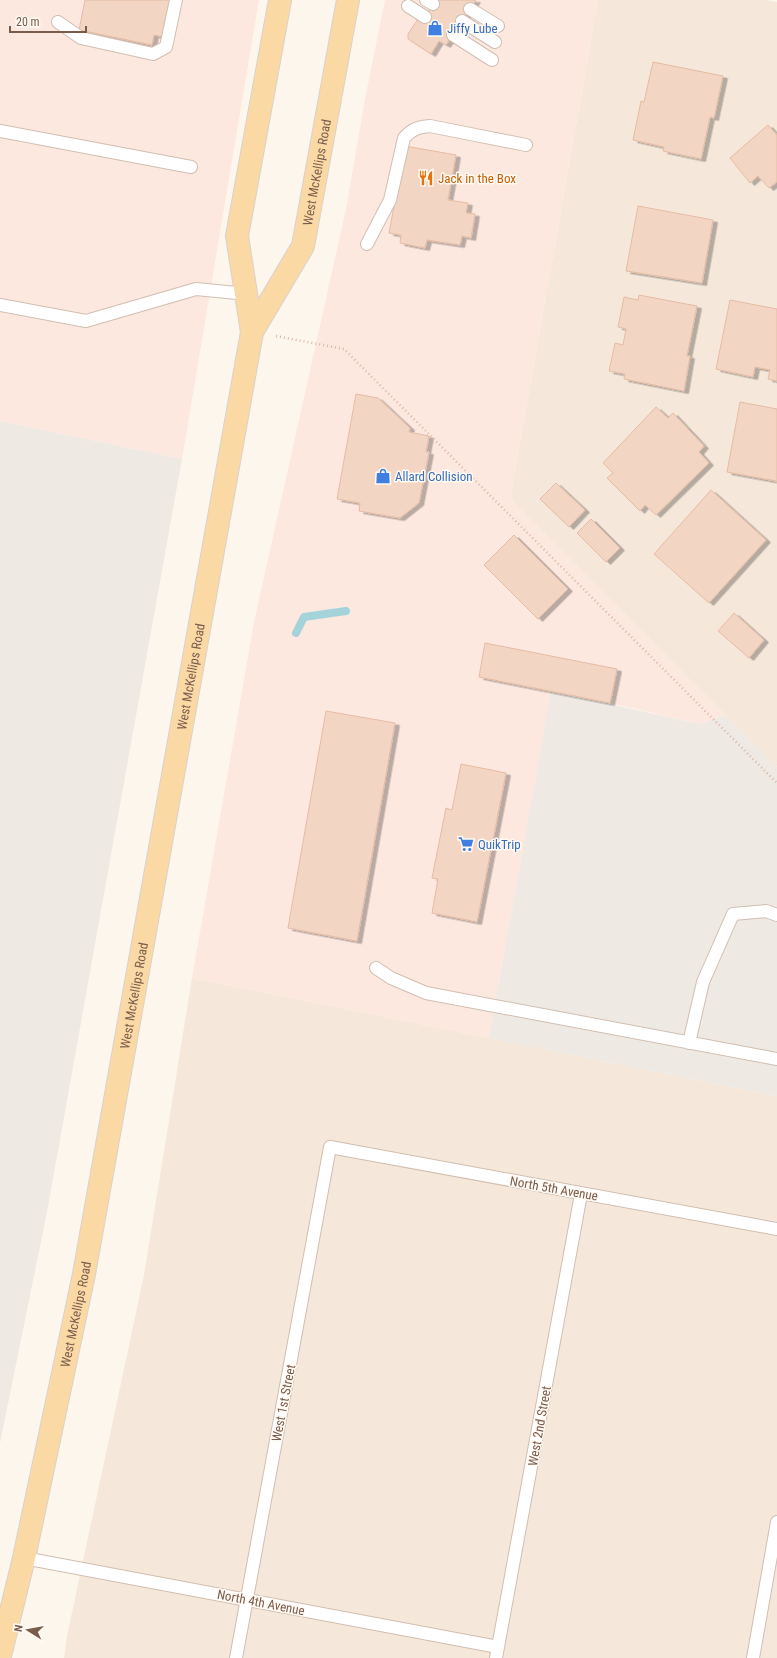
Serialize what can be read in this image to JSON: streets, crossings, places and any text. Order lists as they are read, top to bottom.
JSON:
{
  "streets": {
    "main road": ["West McKellips Road"],
    "lane": [
      "North 5th Avenue",
      "West 1st Street",
      "West 2nd Street",
      "North 4th Avenue"
    ]
  },
  "crossings": [
    ["West McKellips Road", "North 4th Avenue"],
    ["North 5th Avenue", "West 1st Street"],
    ["North 5th Avenue", "West 2nd Street"],
    ["West 1st Street", "North 4th Avenue"],
    ["West 2nd Street", "North 4th Avenue"]
  ],
  "places": {
    "shop": ["Jiffy Lube", "Allard Collision"],
    "restaurant": ["Jack in the Box"],
    "supermarket": ["QuikTrip"]
  },
  "scale_bar": "20 m",
  "north": "left"
}
